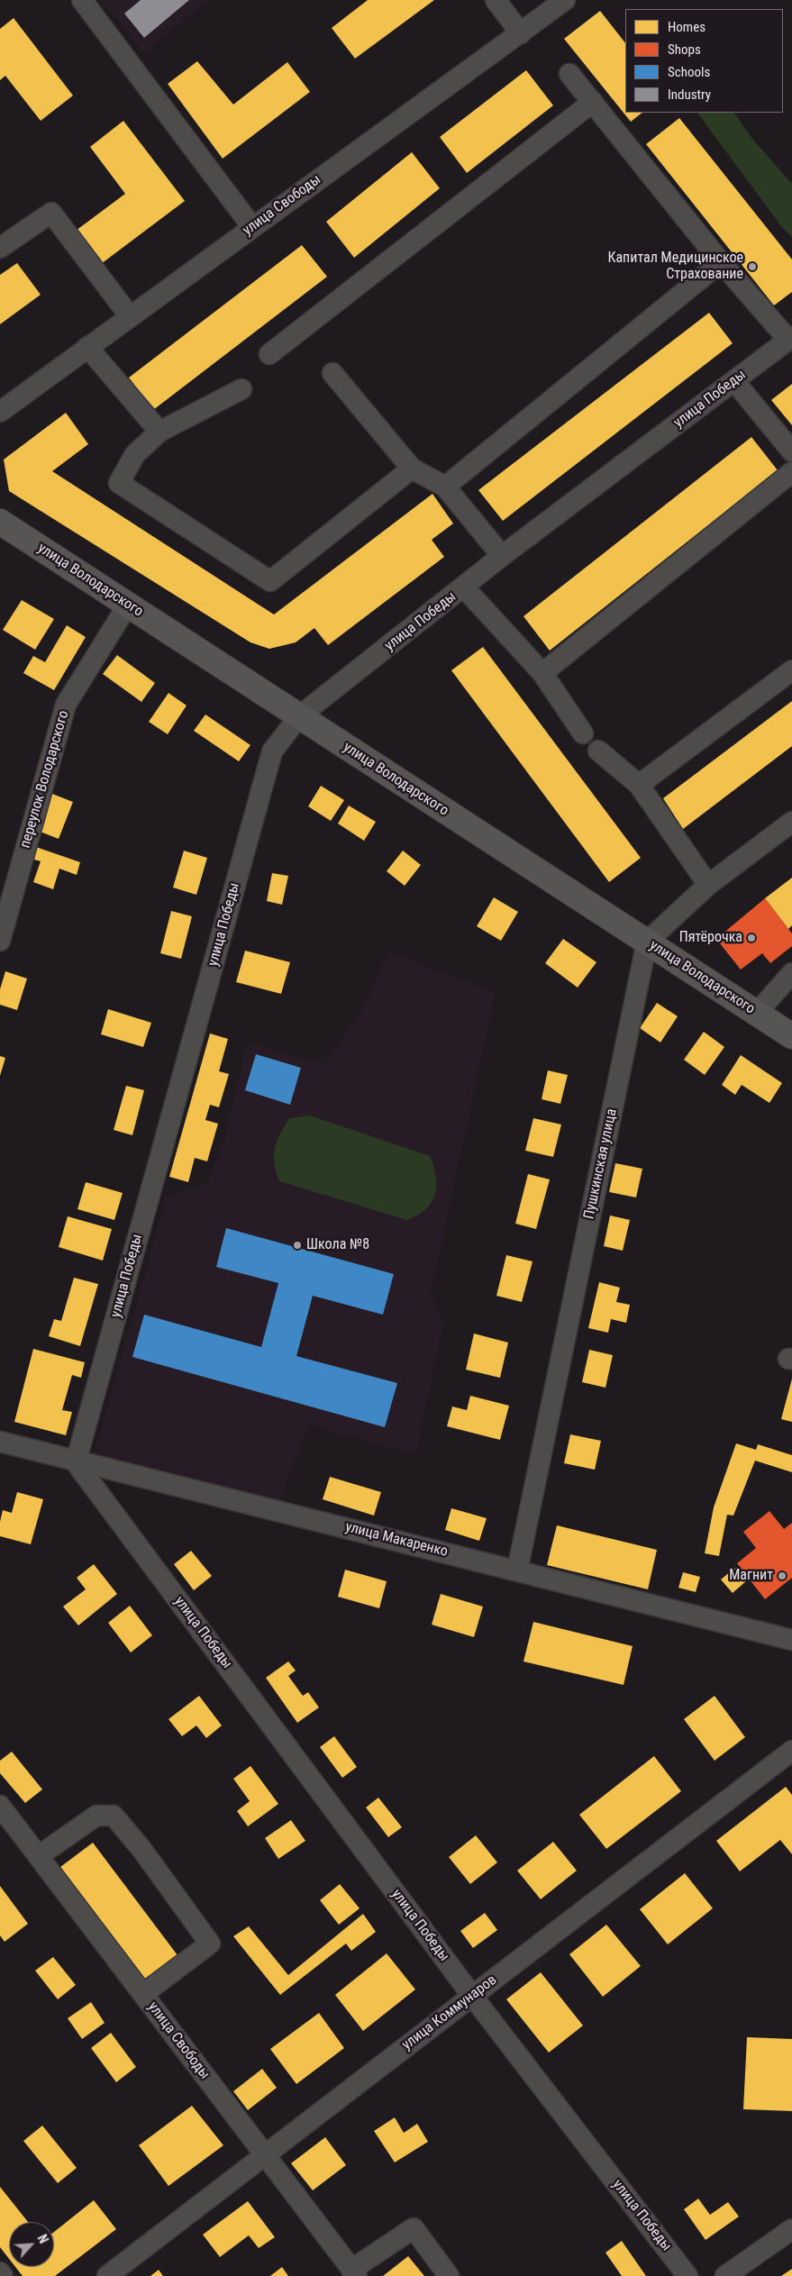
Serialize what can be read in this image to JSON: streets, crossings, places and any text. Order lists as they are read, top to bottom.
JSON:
{
  "streets": {
    "main road": ["улица Володарского"],
    "street": [
      "улица Свободы",
      "улица Победы",
      "переулок Володарского",
      "Пушкинская улица",
      "улица Макаренко",
      "улица Коммунаров"
    ]
  },
  "crossings": [
    ["улица Свободы", "улица Коммунаров"],
    ["улица Победы", "улица Володарского"],
    ["улица Победы", "улица Макаренко"],
    ["улица Победы", "улица Коммунаров"],
    ["улица Володарского", "переулок Володарского"],
    ["улица Володарского", "Пушкинская улица"],
    ["Пушкинская улица", "улица Макаренко"]
  ],
  "places": [
    "Капитал Медицинское Страхование",
    "Пятёрочка",
    "Школа №8",
    "Магнит"
  ],
  "legend": [
    "Homes",
    "Shops",
    "Schools",
    "Industry"
  ],
  "north": "top right"
}
